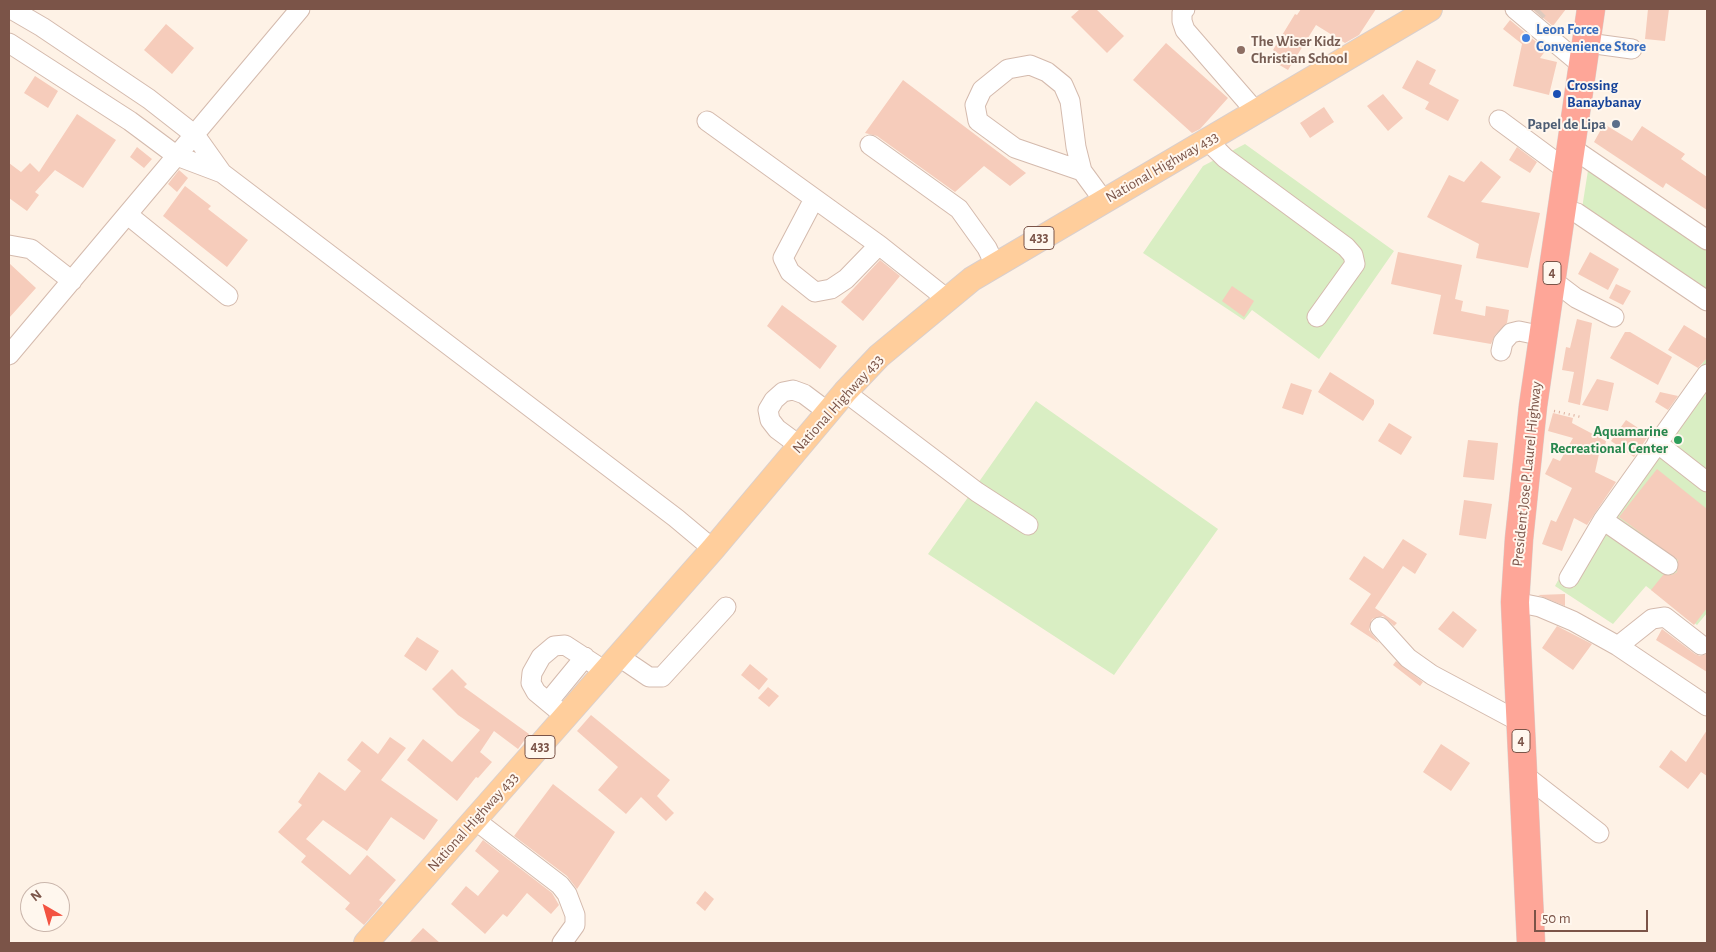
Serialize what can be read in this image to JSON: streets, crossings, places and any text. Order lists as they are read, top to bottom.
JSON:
{
  "streets": {
    "highway": ["4", "President Jose P. Laurel Highway"],
    "main road": ["National Highway 433", "433"]
  },
  "places": [
    "Leon Force Convenience Store",
    "The Wiser Kidz Christian School",
    "Crossing Banaybanay",
    "Papel de Lipa",
    "Aquamarine Recreational Center"
  ],
  "scale_bar": "50 m",
  "north": "top left"
}
